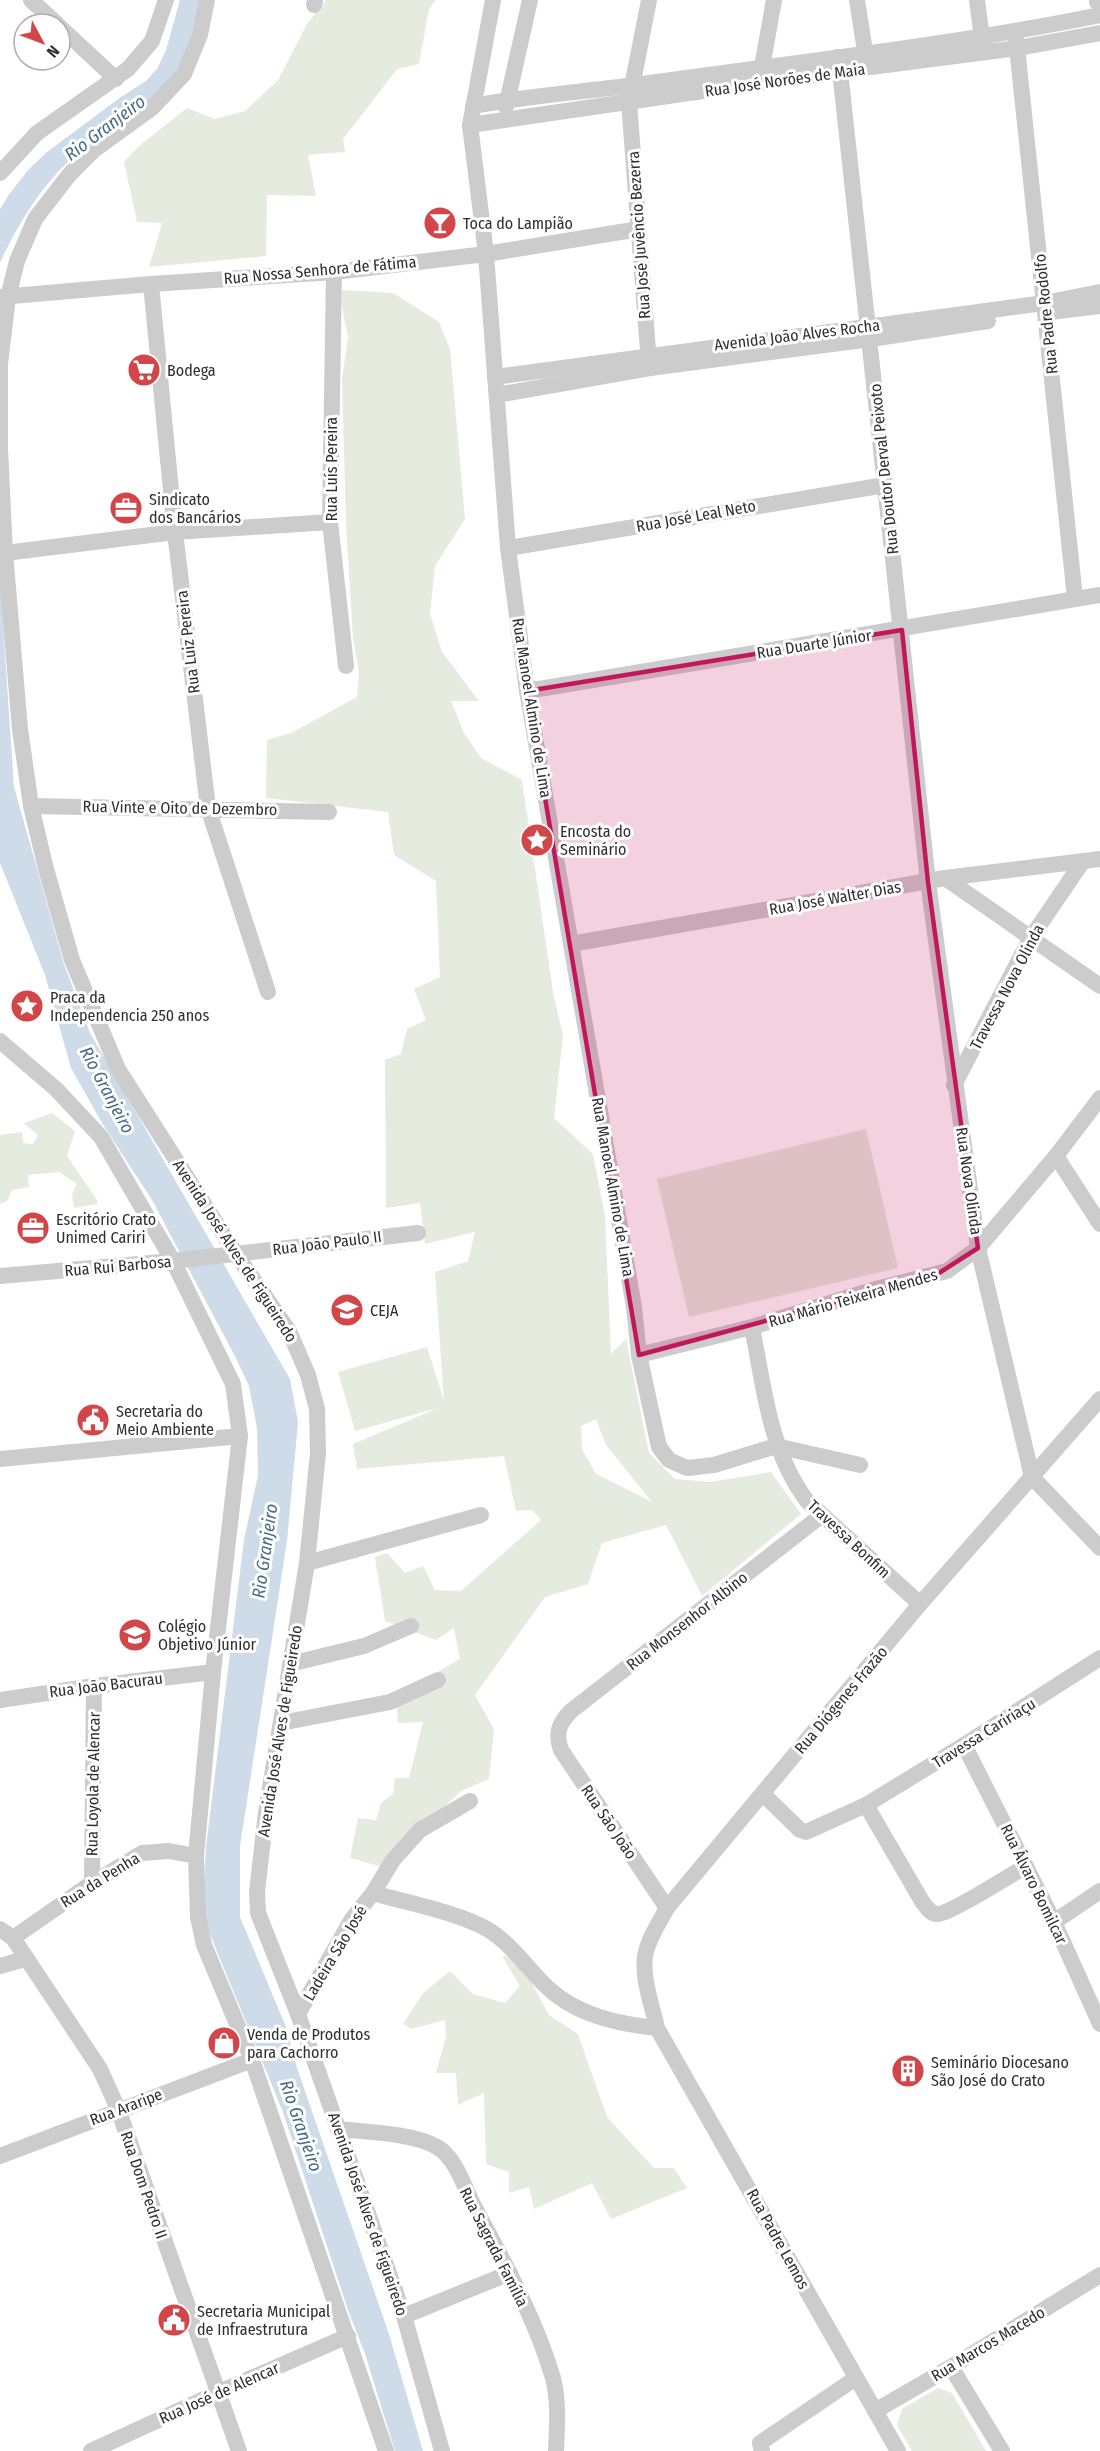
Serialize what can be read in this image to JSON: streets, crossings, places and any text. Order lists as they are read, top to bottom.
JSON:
{
  "streets": {
    "street": [
      "Rua José Norões de Maia",
      "Rua José Juvêncio Bezerra",
      "Rua Nossa Senhora de Fátima",
      "Rua Padre Rodolfo",
      "Avenida João Alves Rocha",
      "Rua Luís Pereira",
      "Rua Doutor Derval Peixoto",
      "Rua José Leal Neto",
      "Rua Luiz Pereira",
      "Rua Duarte Júnior",
      "Rua Manoel Almino de Lima",
      "Rua Vinte e Oito de Dezembro",
      "Rua José Walter Dias",
      "Travessa Nova Olinda",
      "Rua Nova Olinda",
      "Rua João Paulo II",
      "Avenida José Alves de Figueiredo",
      "Rua Rui Barbosa",
      "Rua Mário Teixeira Mendes",
      "Travessa Bonfim",
      "Rua Monsenhor Albino",
      "Rua João Bacurau",
      "Rua Diógenes Frazão",
      "Travessa Caririaçu",
      "Rua Loyola de Alencar",
      "Rua São João",
      "Rua da Penha",
      "Rua Álvaro Bomilcar",
      "Ladeira São José",
      "Rua Araripe",
      "Rua Dom Pedro II",
      "Rua Padre Lemos",
      "Rua Sagrada Família",
      "Rua Marcos Macedo",
      "Rua José de Alencar"
    ]
  },
  "crossings": [
    ["Rua José Norões de Maia", "Rua José Juvêncio Bezerra"],
    ["Rua José Norões de Maia", "Rua Padre Rodolfo"],
    ["Rua José Norões de Maia", "Rua Doutor Derval Peixoto"],
    ["Rua José Norões de Maia", "Rua Manoel Almino de Lima"],
    ["Rua José Juvêncio Bezerra", "Rua Nossa Senhora de Fátima"],
    ["Rua José Juvêncio Bezerra", "Avenida João Alves Rocha"],
    ["Rua Nossa Senhora de Fátima", "Rua Luís Pereira"],
    ["Rua Nossa Senhora de Fátima", "Rua Luiz Pereira"],
    ["Rua Nossa Senhora de Fátima", "Rua Manoel Almino de Lima"],
    ["Rua Nossa Senhora de Fátima", "Avenida José Alves de Figueiredo"],
    ["Rua Padre Rodolfo", "Avenida João Alves Rocha"],
    ["Rua Padre Rodolfo", "Rua Duarte Júnior"],
    ["Avenida João Alves Rocha", "Rua Doutor Derval Peixoto"],
    ["Avenida João Alves Rocha", "Rua Manoel Almino de Lima"],
    ["Rua Doutor Derval Peixoto", "Rua José Leal Neto"],
    ["Rua Doutor Derval Peixoto", "Rua Duarte Júnior"],
    ["Rua Doutor Derval Peixoto", "Rua José Walter Dias"],
    ["Rua Doutor Derval Peixoto", "Rua Nova Olinda"],
    ["Rua José Leal Neto", "Rua Manoel Almino de Lima"],
    ["Rua Luiz Pereira", "Rua Vinte e Oito de Dezembro"],
    ["Rua Duarte Júnior", "Rua Manoel Almino de Lima"],
    ["Rua Manoel Almino de Lima", "Rua José Walter Dias"],
    ["Rua Manoel Almino de Lima", "Rua Mário Teixeira Mendes"],
    ["Rua Manoel Almino de Lima", "Travessa Bonfim"],
    ["Rua Vinte e Oito de Dezembro", "Avenida José Alves de Figueiredo"],
    ["Rua José Walter Dias", "Travessa Nova Olinda"],
    ["Rua José Walter Dias", "Rua Nova Olinda"],
    ["Travessa Nova Olinda", "Rua Nova Olinda"],
    ["Rua Nova Olinda", "Rua Mário Teixeira Mendes"],
    ["Rua Nova Olinda", "Rua Diógenes Frazão"],
    ["Rua João Paulo II", "Avenida José Alves de Figueiredo"],
    ["Rua João Paulo II", "Rua Rui Barbosa"],
    ["Avenida José Alves de Figueiredo", "Rua Rui Barbosa"],
    ["Avenida José Alves de Figueiredo", "Ladeira São José"],
    ["Avenida José Alves de Figueiredo", "Rua Sagrada Família"],
    ["Rua Mário Teixeira Mendes", "Travessa Bonfim"],
    ["Travessa Bonfim", "Rua Monsenhor Albino"],
    ["Travessa Bonfim", "Rua Diógenes Frazão"],
    ["Rua Monsenhor Albino", "Rua São João"],
    ["Rua João Bacurau", "Rua Loyola de Alencar"],
    ["Rua Diógenes Frazão", "Travessa Caririaçu"],
    ["Rua Diógenes Frazão", "Rua São João"],
    ["Rua Diógenes Frazão", "Ladeira São José"],
    ["Rua Diógenes Frazão", "Rua Padre Lemos"],
    ["Travessa Caririaçu", "Rua Álvaro Bomilcar"],
    ["Rua Loyola de Alencar", "Rua da Penha"],
    ["Rua da Penha", "Rua Dom Pedro II"],
    ["Ladeira São José", "Rua Padre Lemos"],
    ["Rua Araripe", "Rua Dom Pedro II"],
    ["Rua Dom Pedro II", "Rua José de Alencar"],
    ["Rua Padre Lemos", "Rua Marcos Macedo"]
  ],
  "water": ["Rio Granjeiro"],
  "places": {
    "bar": ["Toca do Lampião"],
    "supermarket": ["Bodega"],
    "office": ["Sindicato dos Bancários", "Escritório Crato Unimed Cariri"],
    "place": ["Encosta do Seminário", "Praca da Independencia 250 anos"],
    "school or university": ["CEJA", "Colégio Objetivo Júnior"],
    "public building": ["Secretaria do Meio Ambiente", "Secretaria Municipal de Infraestrutura"],
    "shop": ["Venda de Produtos para Cachorro"],
    "building": ["Seminário Diocesano São José do Crato"]
  },
  "north": "bottom right"
}
